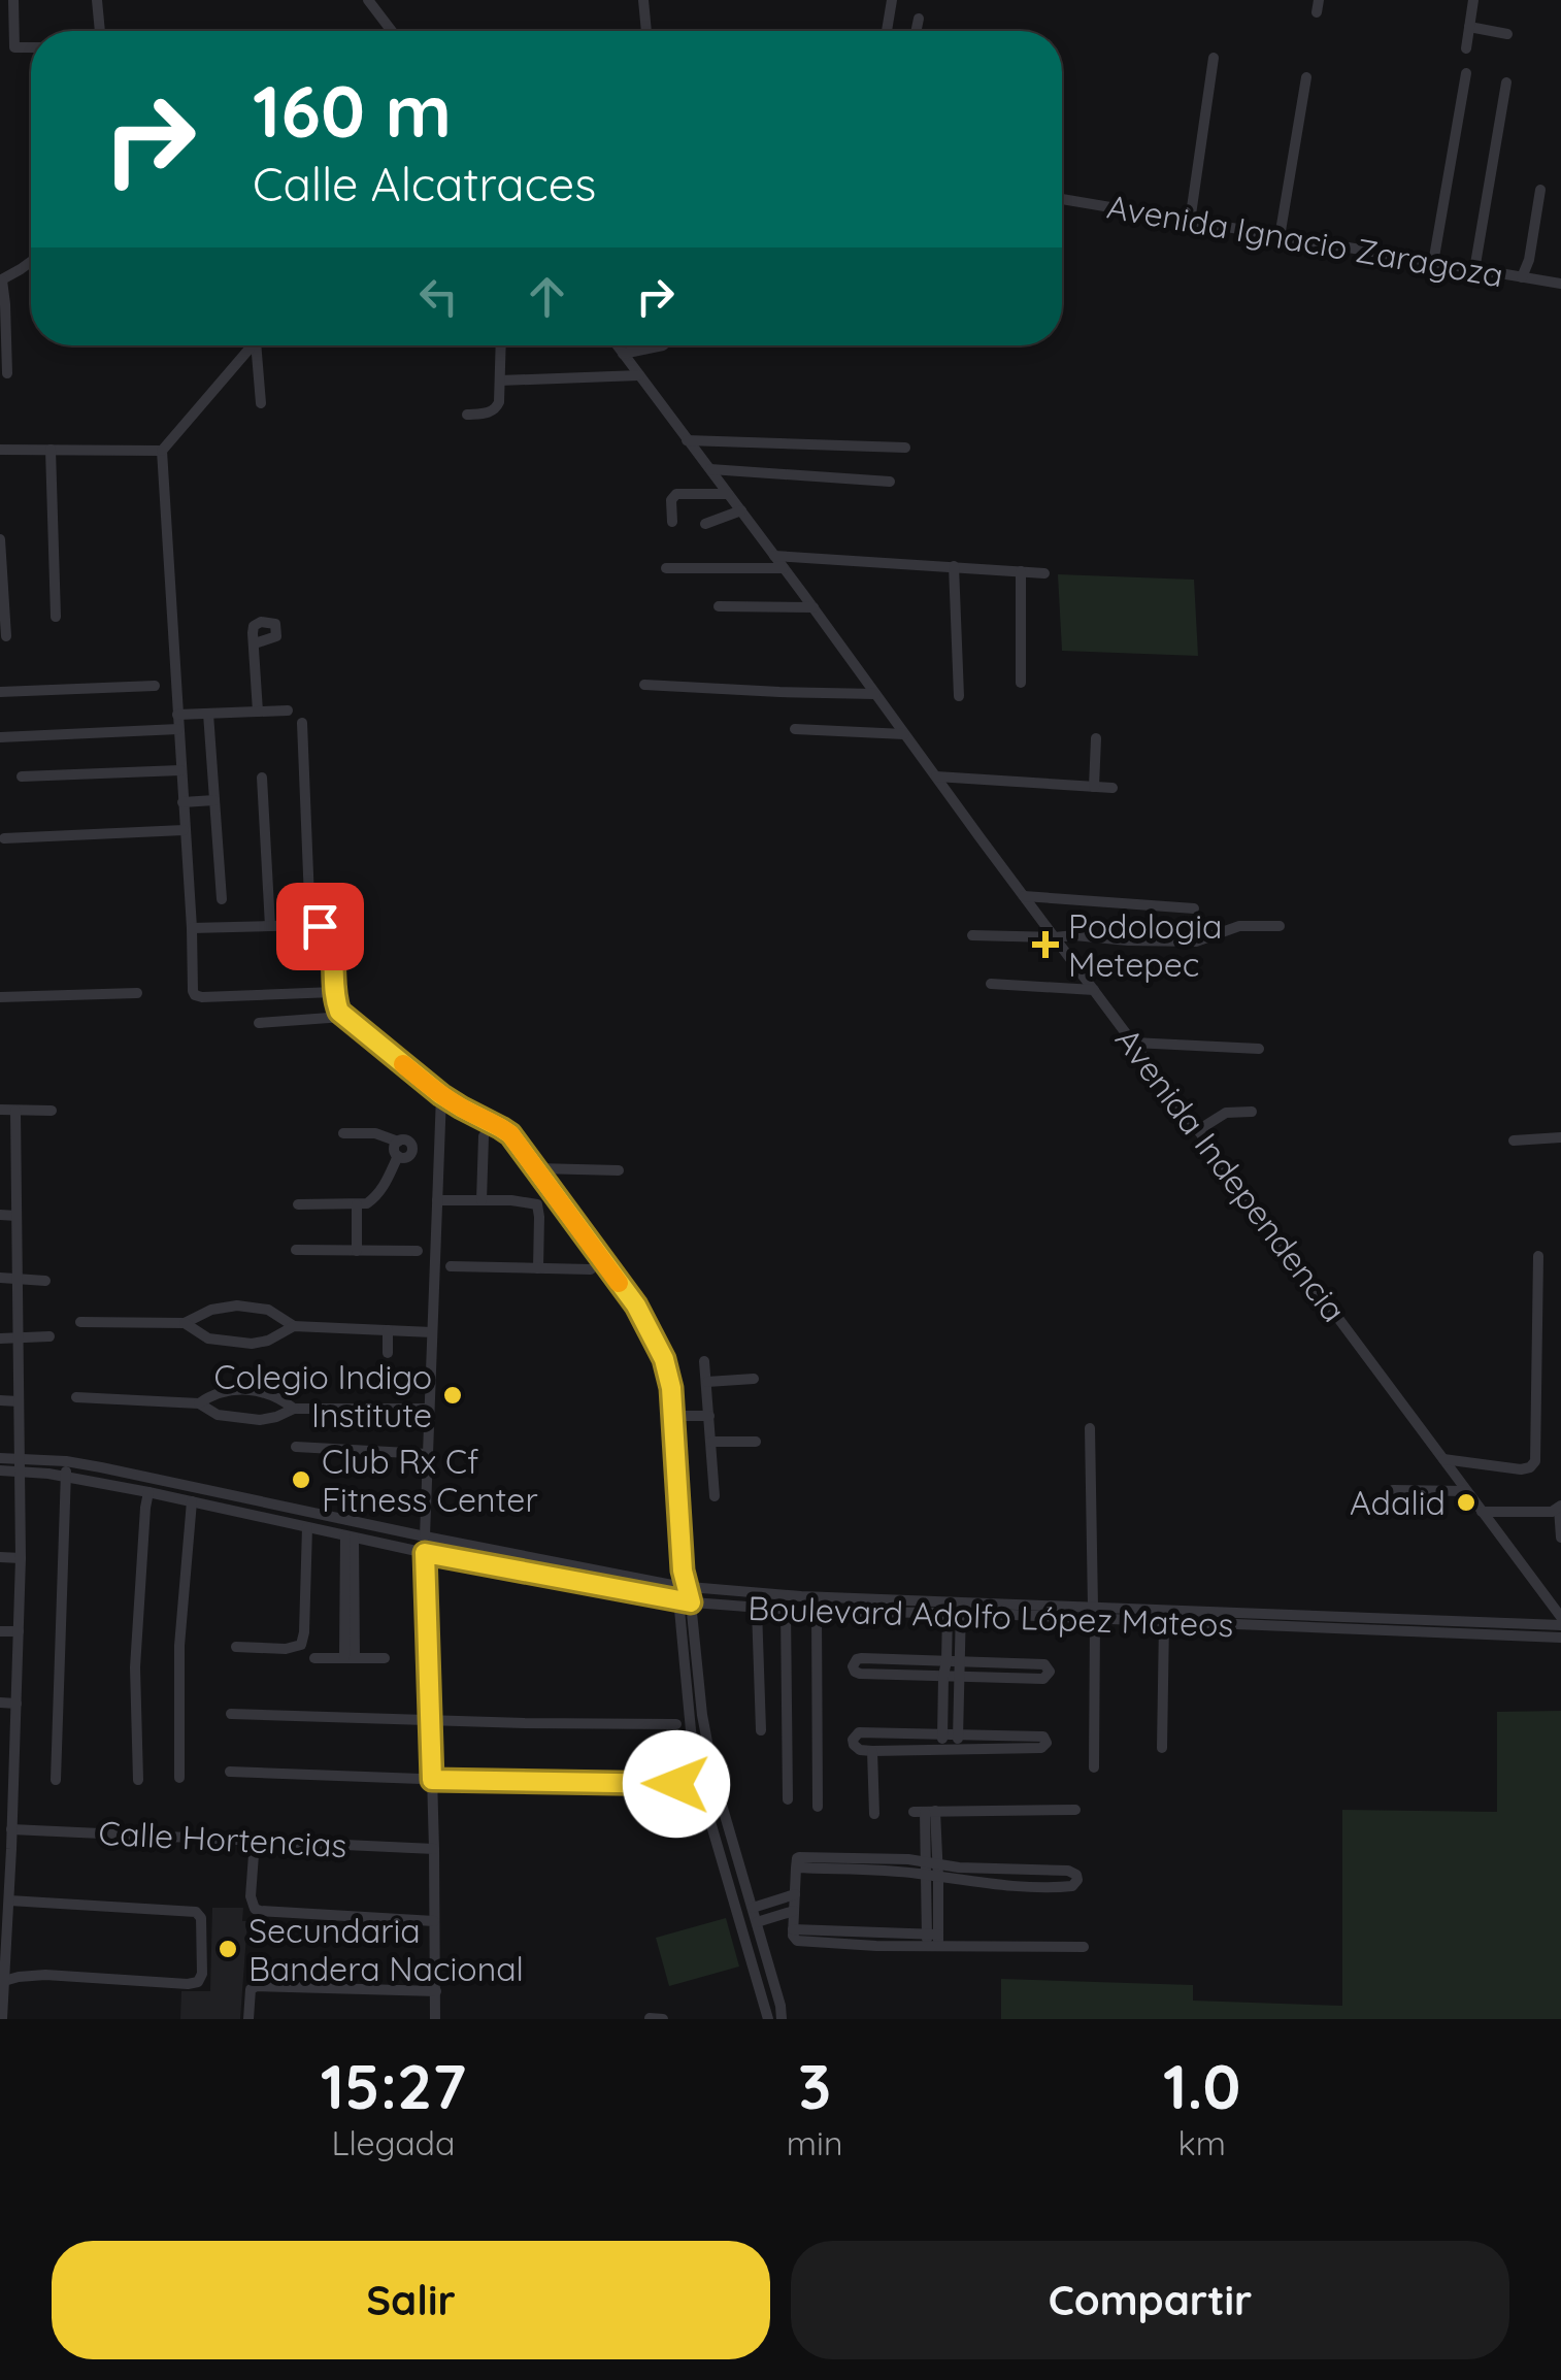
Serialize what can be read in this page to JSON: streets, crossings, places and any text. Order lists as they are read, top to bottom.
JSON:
{
  "streets": {
    "street": [
      "Avenida Ignacio Zaragoza",
      "Avenida Independencia",
      "Boulevard Adolfo López Mateos",
      "Calle Hortencias"
    ]
  },
  "crossings": [
    ["Avenida Independencia", "Boulevard Adolfo López Mateos"]
  ],
  "places": {
    "health": ["Podologia Metepec"],
    "other": [
      "Colegio Indigo Institute",
      "Club Rx Cf Fitness Center",
      "Adalid",
      "Secundaria Bandera Nacional"
    ]
  },
  "page": {
    "turn": ["160 m", "Calle Alcatraces"],
    "eta": [
      "15:27",
      "Llegada",
      "3",
      "min",
      "1.0",
      "km"
    ],
    "buttons": ["Salir", "Compartir"]
  }
}
